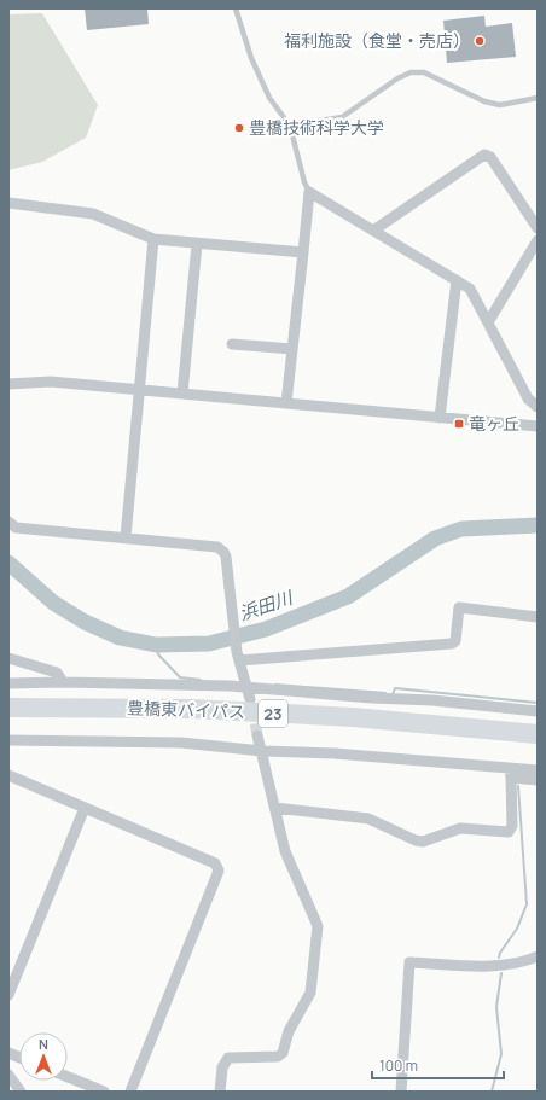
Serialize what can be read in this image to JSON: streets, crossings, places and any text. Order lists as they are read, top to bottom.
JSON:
{
  "streets": {
    "highway": ["豊橋東バイパス", "23"]
  },
  "water": ["浜田川"],
  "places": {
    "other": ["福利施設（食堂・売店）", "豊橋技術科学大学"],
    "transit": ["竜ヶ丘"]
  },
  "scale_bar": "100 m",
  "north": "top"
}
